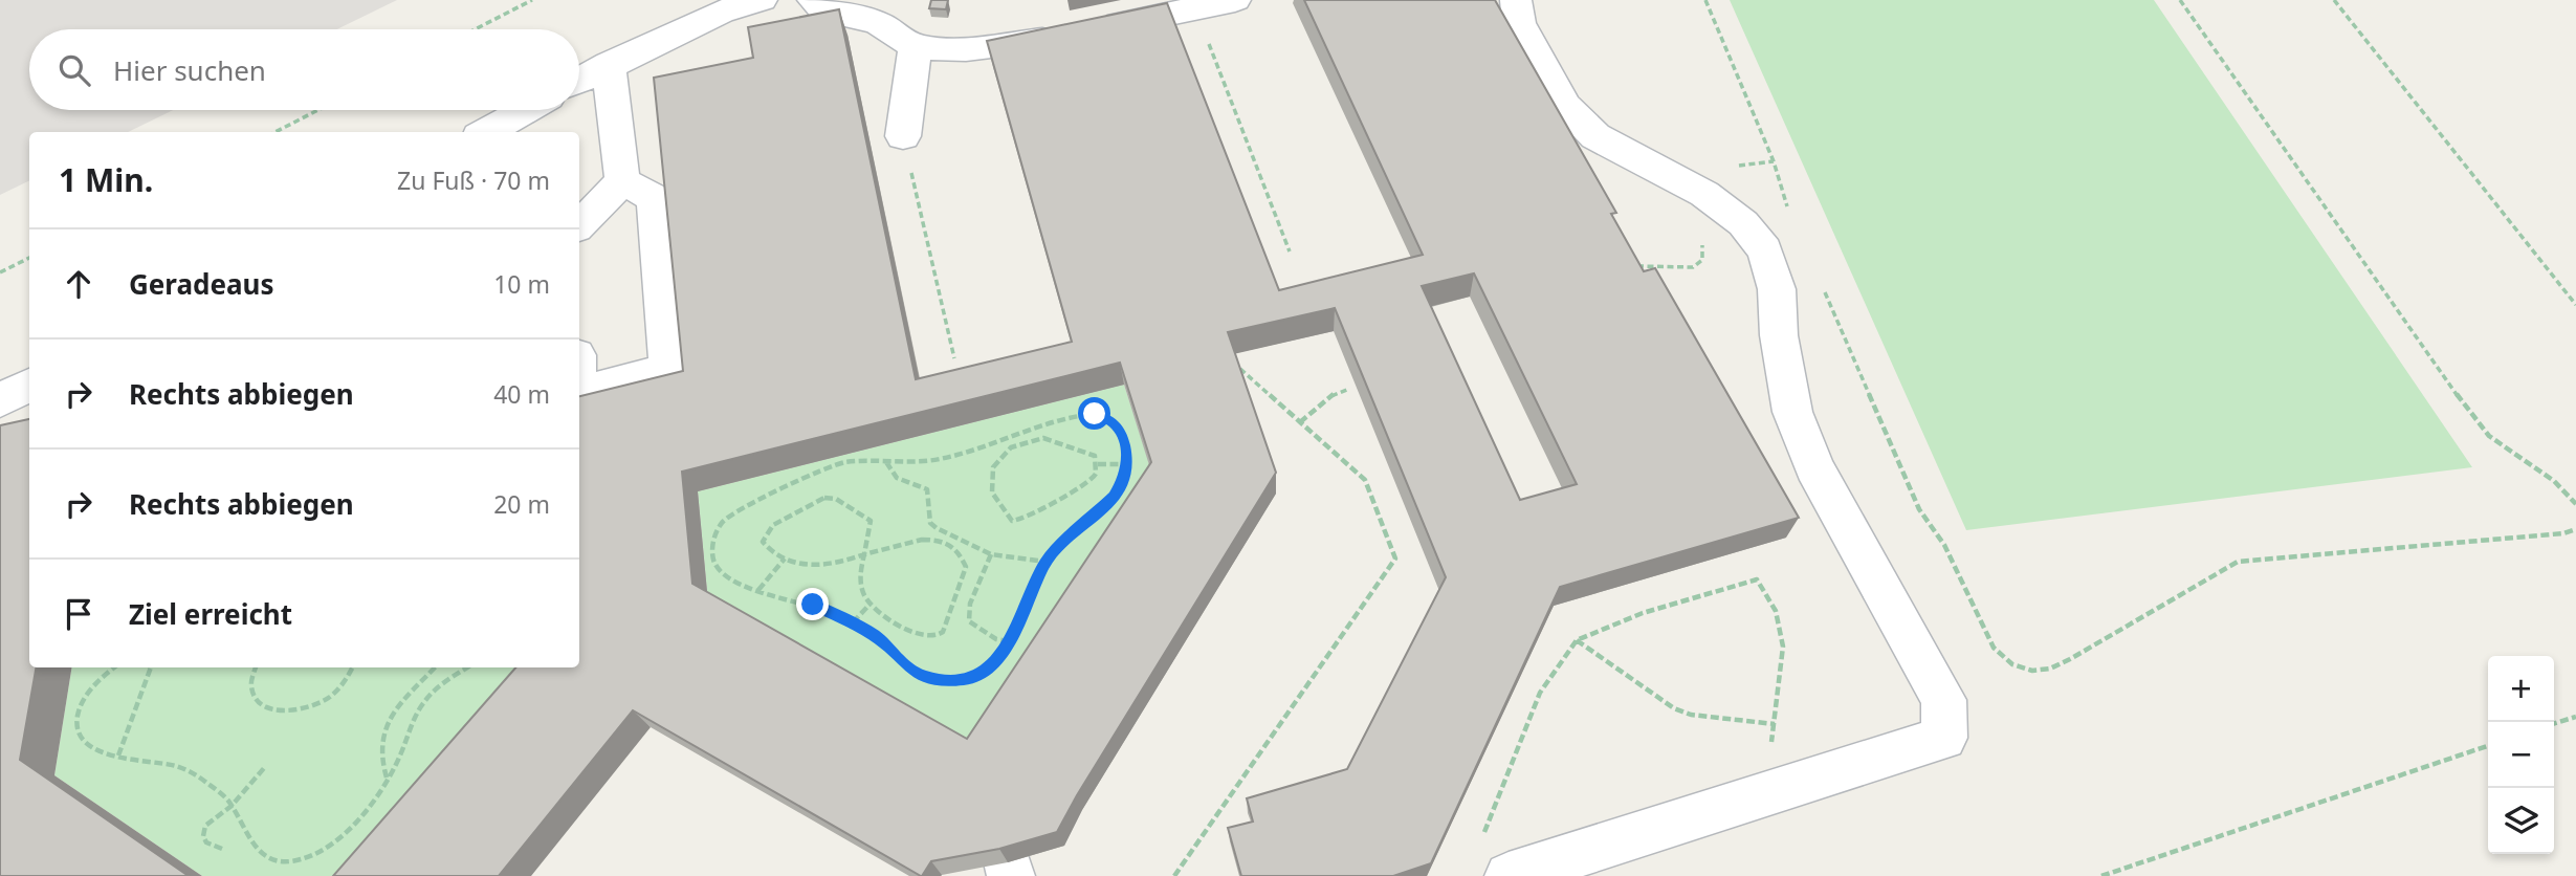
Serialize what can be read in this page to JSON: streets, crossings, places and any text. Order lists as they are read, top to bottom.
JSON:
{
  "page": {
    "search": "Hier suchen",
    "heading": ["1 Min.", "Zu Fuß · 70 m"],
    "list": [
      ["Geradeaus", "10 m"],
      ["Rechts abbiegen", "40 m"],
      ["Rechts abbiegen", "20 m"],
      "Ziel erreicht"
    ],
    "map_buttons": ["+", "−"]
  }
}
